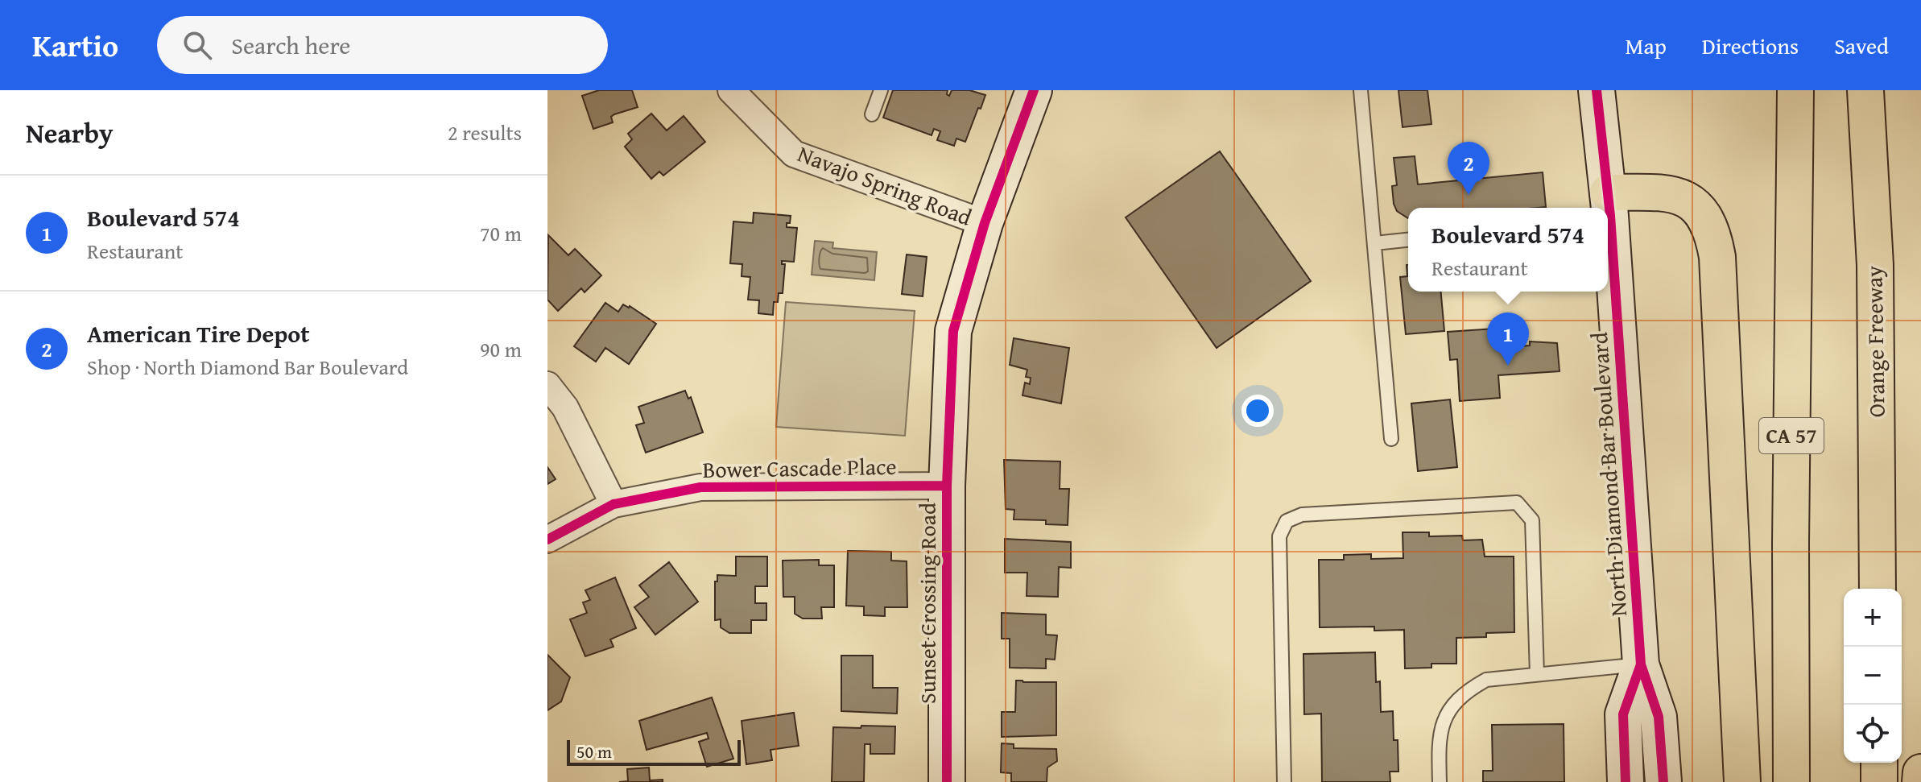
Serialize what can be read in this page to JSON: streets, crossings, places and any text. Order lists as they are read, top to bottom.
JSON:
{
  "streets": {
    "highway": ["Orange Freeway", "CA 57"],
    "main road": ["North Diamond Bar Boulevard", "Sunset Crossing Road"],
    "street": ["Navajo Spring Road", "Bower Cascade Place"]
  },
  "crossings": [
    ["Navajo Spring Road", "Sunset Crossing Road"],
    ["Bower Cascade Place", "Sunset Crossing Road"]
  ],
  "scale_bar": "50 m",
  "page": {
    "header": "Kartio",
    "search": "Search here",
    "nav": ["Map", "Directions", "Saved"],
    "heading": ["Nearby", "2 results"],
    "pins": ["2", "1"],
    "list": [
      {
        "mark": "1",
        "name": "Boulevard 574",
        "note": "Restaurant",
        "value": "70 m"
      },
      {
        "mark": "2",
        "name": "American Tire Depot",
        "note": "Shop · North Diamond Bar Boulevard",
        "value": "90 m"
      }
    ],
    "popup": ["Boulevard 574", "Restaurant"],
    "map_buttons": ["+", "−"],
    "scale": "50 m"
  }
}
